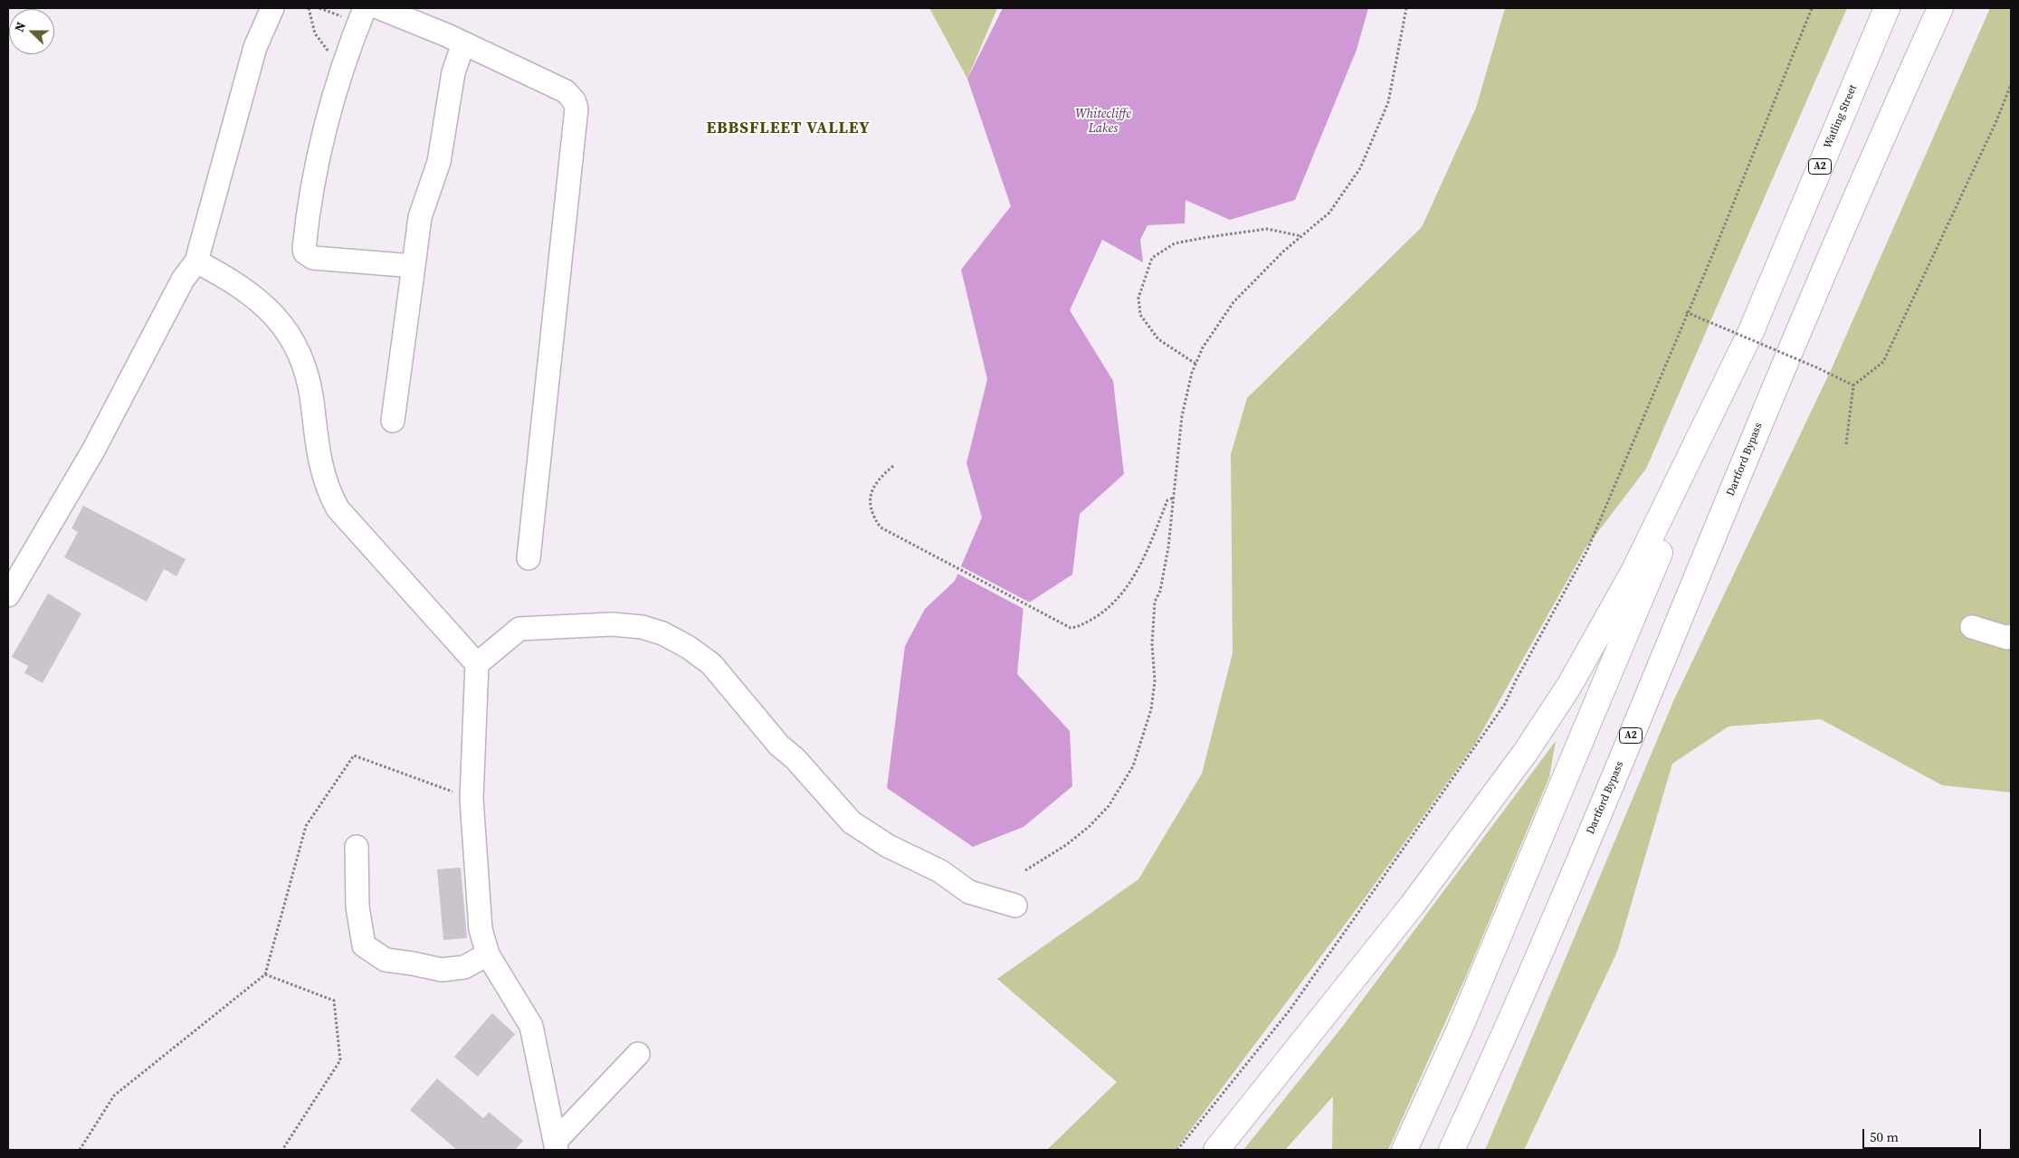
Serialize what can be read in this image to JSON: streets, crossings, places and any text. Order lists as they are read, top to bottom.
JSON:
{
  "streets": {
    "highway": ["Watling Street", "A2", "Dartford Bypass"]
  },
  "crossings": [
    ["Watling Street", "A2"]
  ],
  "districts": ["EBBSFLEET VALLEY"],
  "water": ["Whitecliffe Lakes"],
  "scale_bar": "50 m",
  "north": "left"
}
